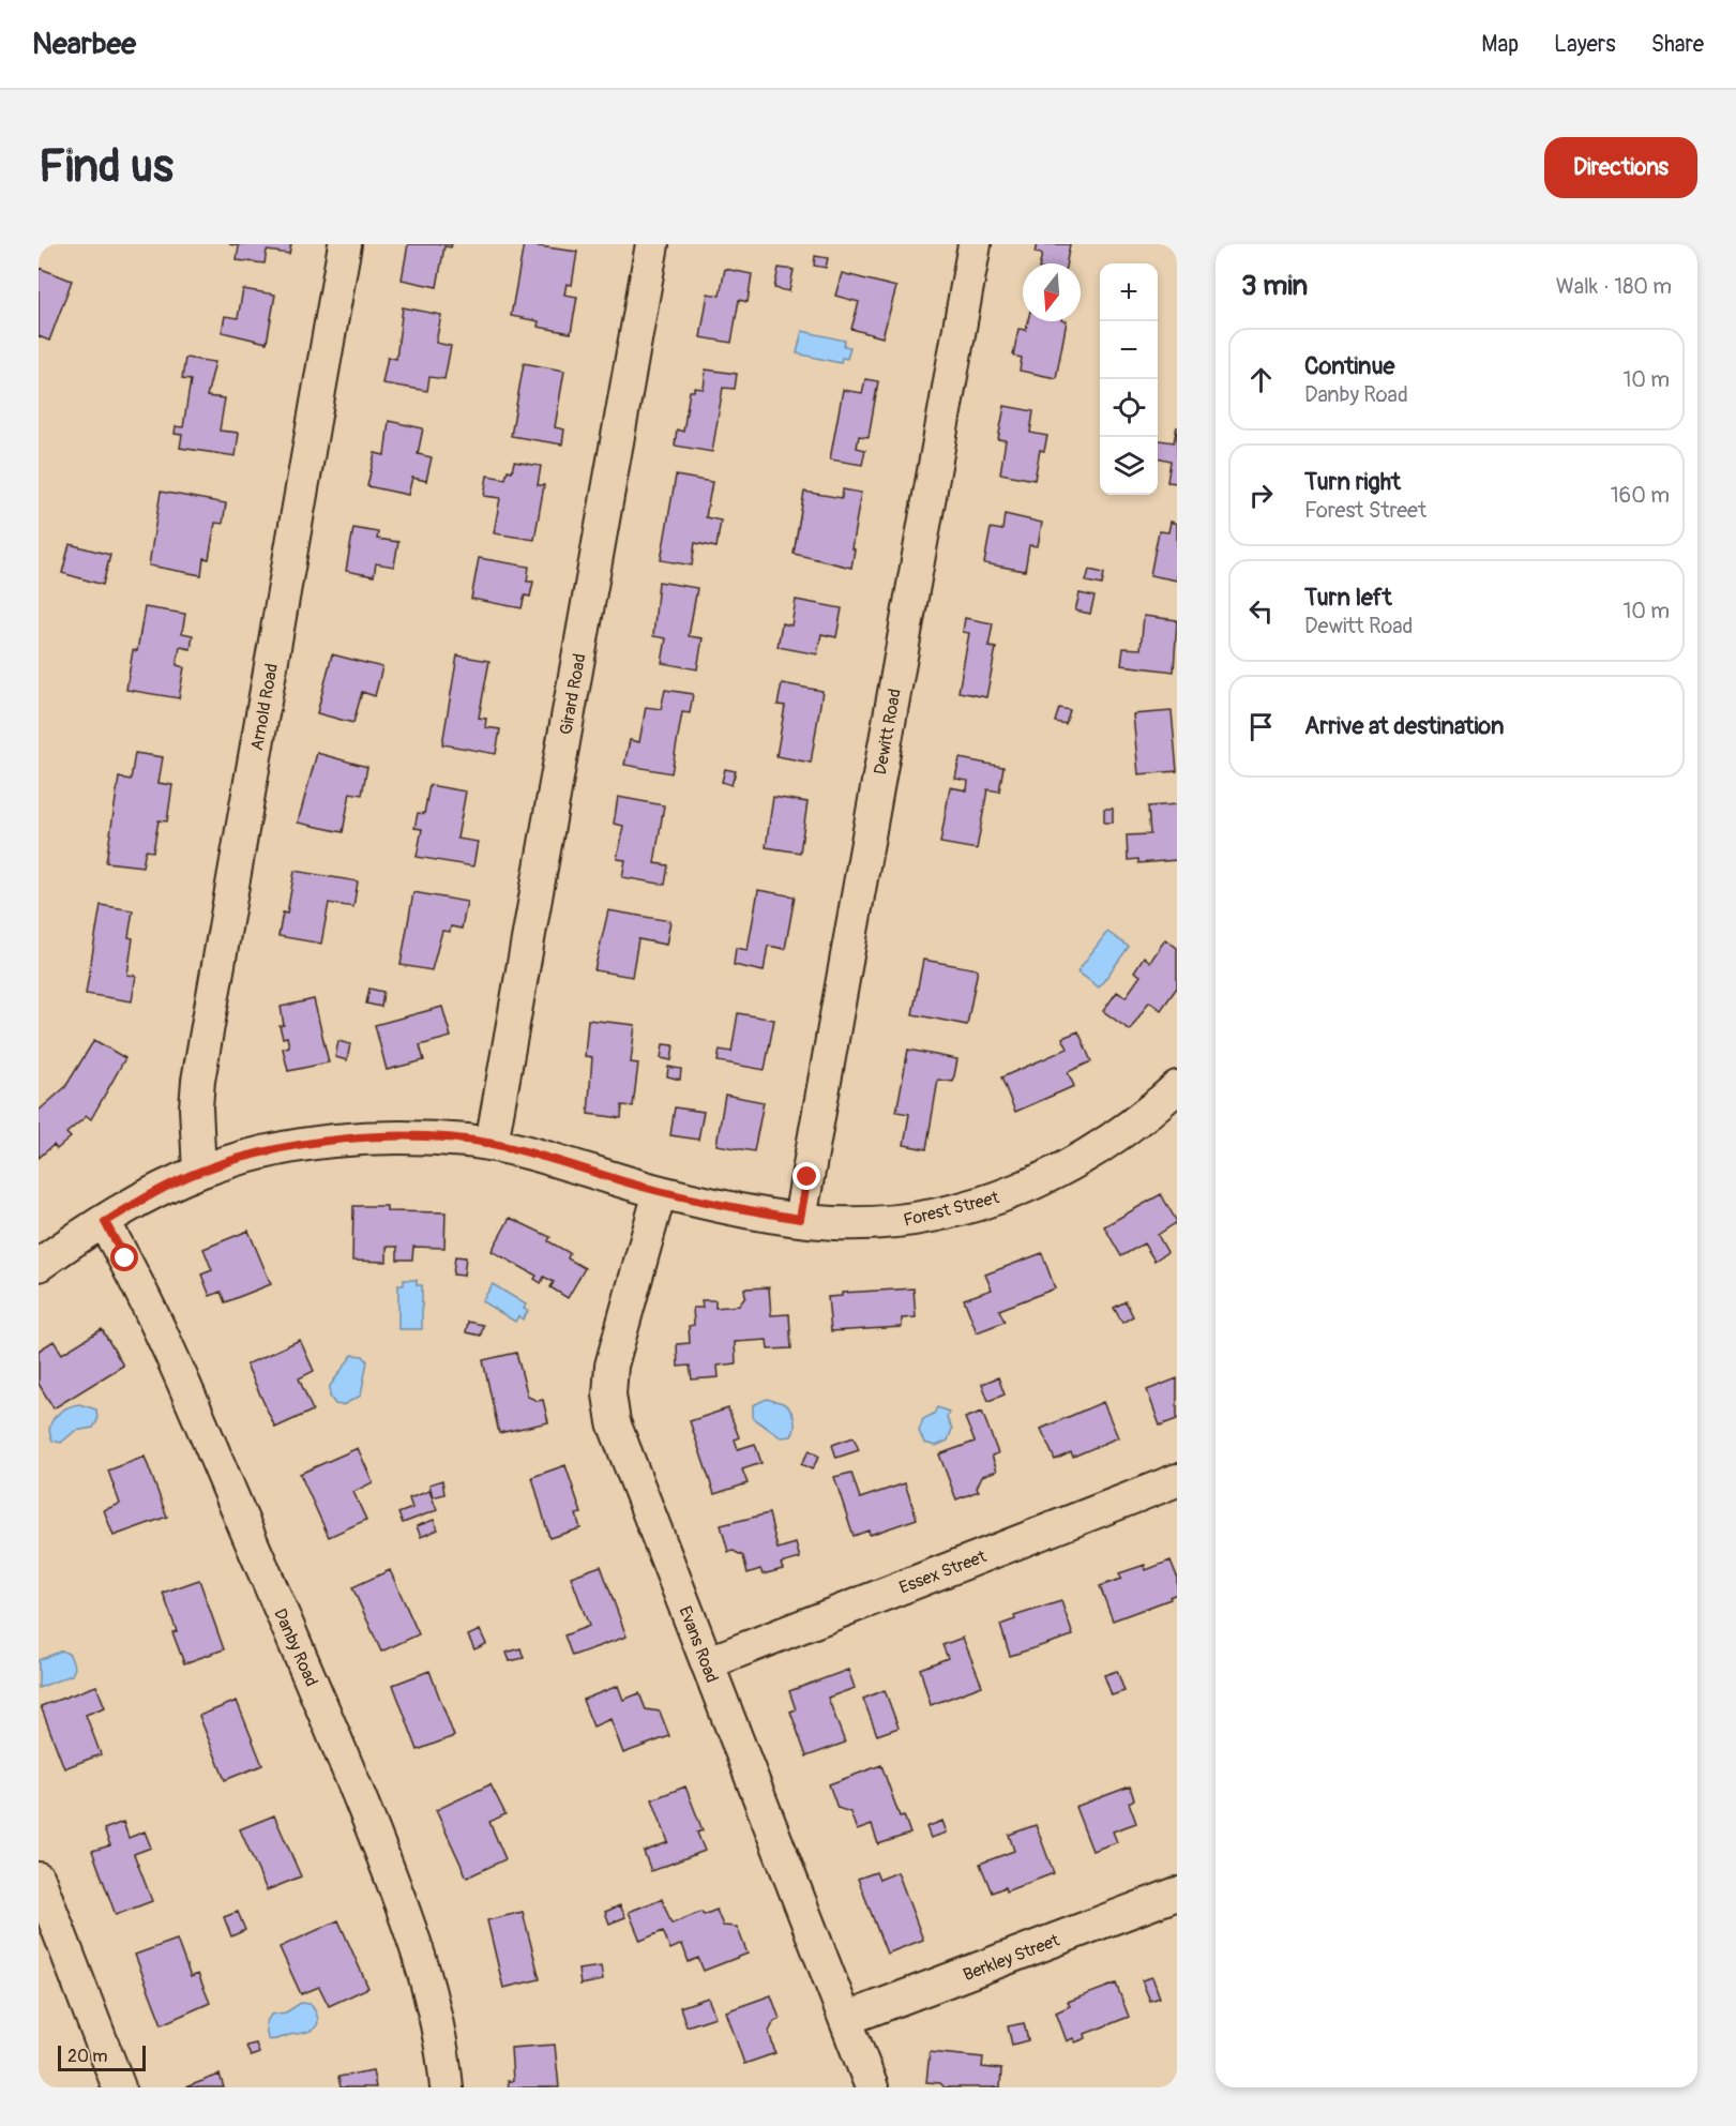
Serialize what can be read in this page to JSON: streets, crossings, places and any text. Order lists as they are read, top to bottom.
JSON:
{
  "streets": {
    "street": [
      "Girard Road",
      "Arnold Road",
      "Dewitt Road",
      "Forest Street",
      "Essex Street",
      "Evans Road",
      "Danby Road",
      "Berkley Street"
    ]
  },
  "crossings": [
    ["Girard Road", "Forest Street"],
    ["Arnold Road", "Forest Street"],
    ["Dewitt Road", "Forest Street"],
    ["Forest Street", "Evans Road"],
    ["Forest Street", "Danby Road"],
    ["Essex Street", "Evans Road"],
    ["Evans Road", "Berkley Street"]
  ],
  "scale_bar": "20 m",
  "north": "bottom",
  "page": {
    "header": "Nearbee",
    "nav": ["Map", "Layers", "Share"],
    "buttons": "Directions",
    "title": "Find us",
    "heading": ["3 min", "Walk · 180 m"],
    "map_buttons": ["+", "−"],
    "list": [
      ["Continue", "Danby Road", "10 m"],
      ["Turn right", "Forest Street", "160 m"],
      ["Turn left", "Dewitt Road", "10 m"],
      "Arrive at destination"
    ],
    "scale": "20 m"
  }
}
